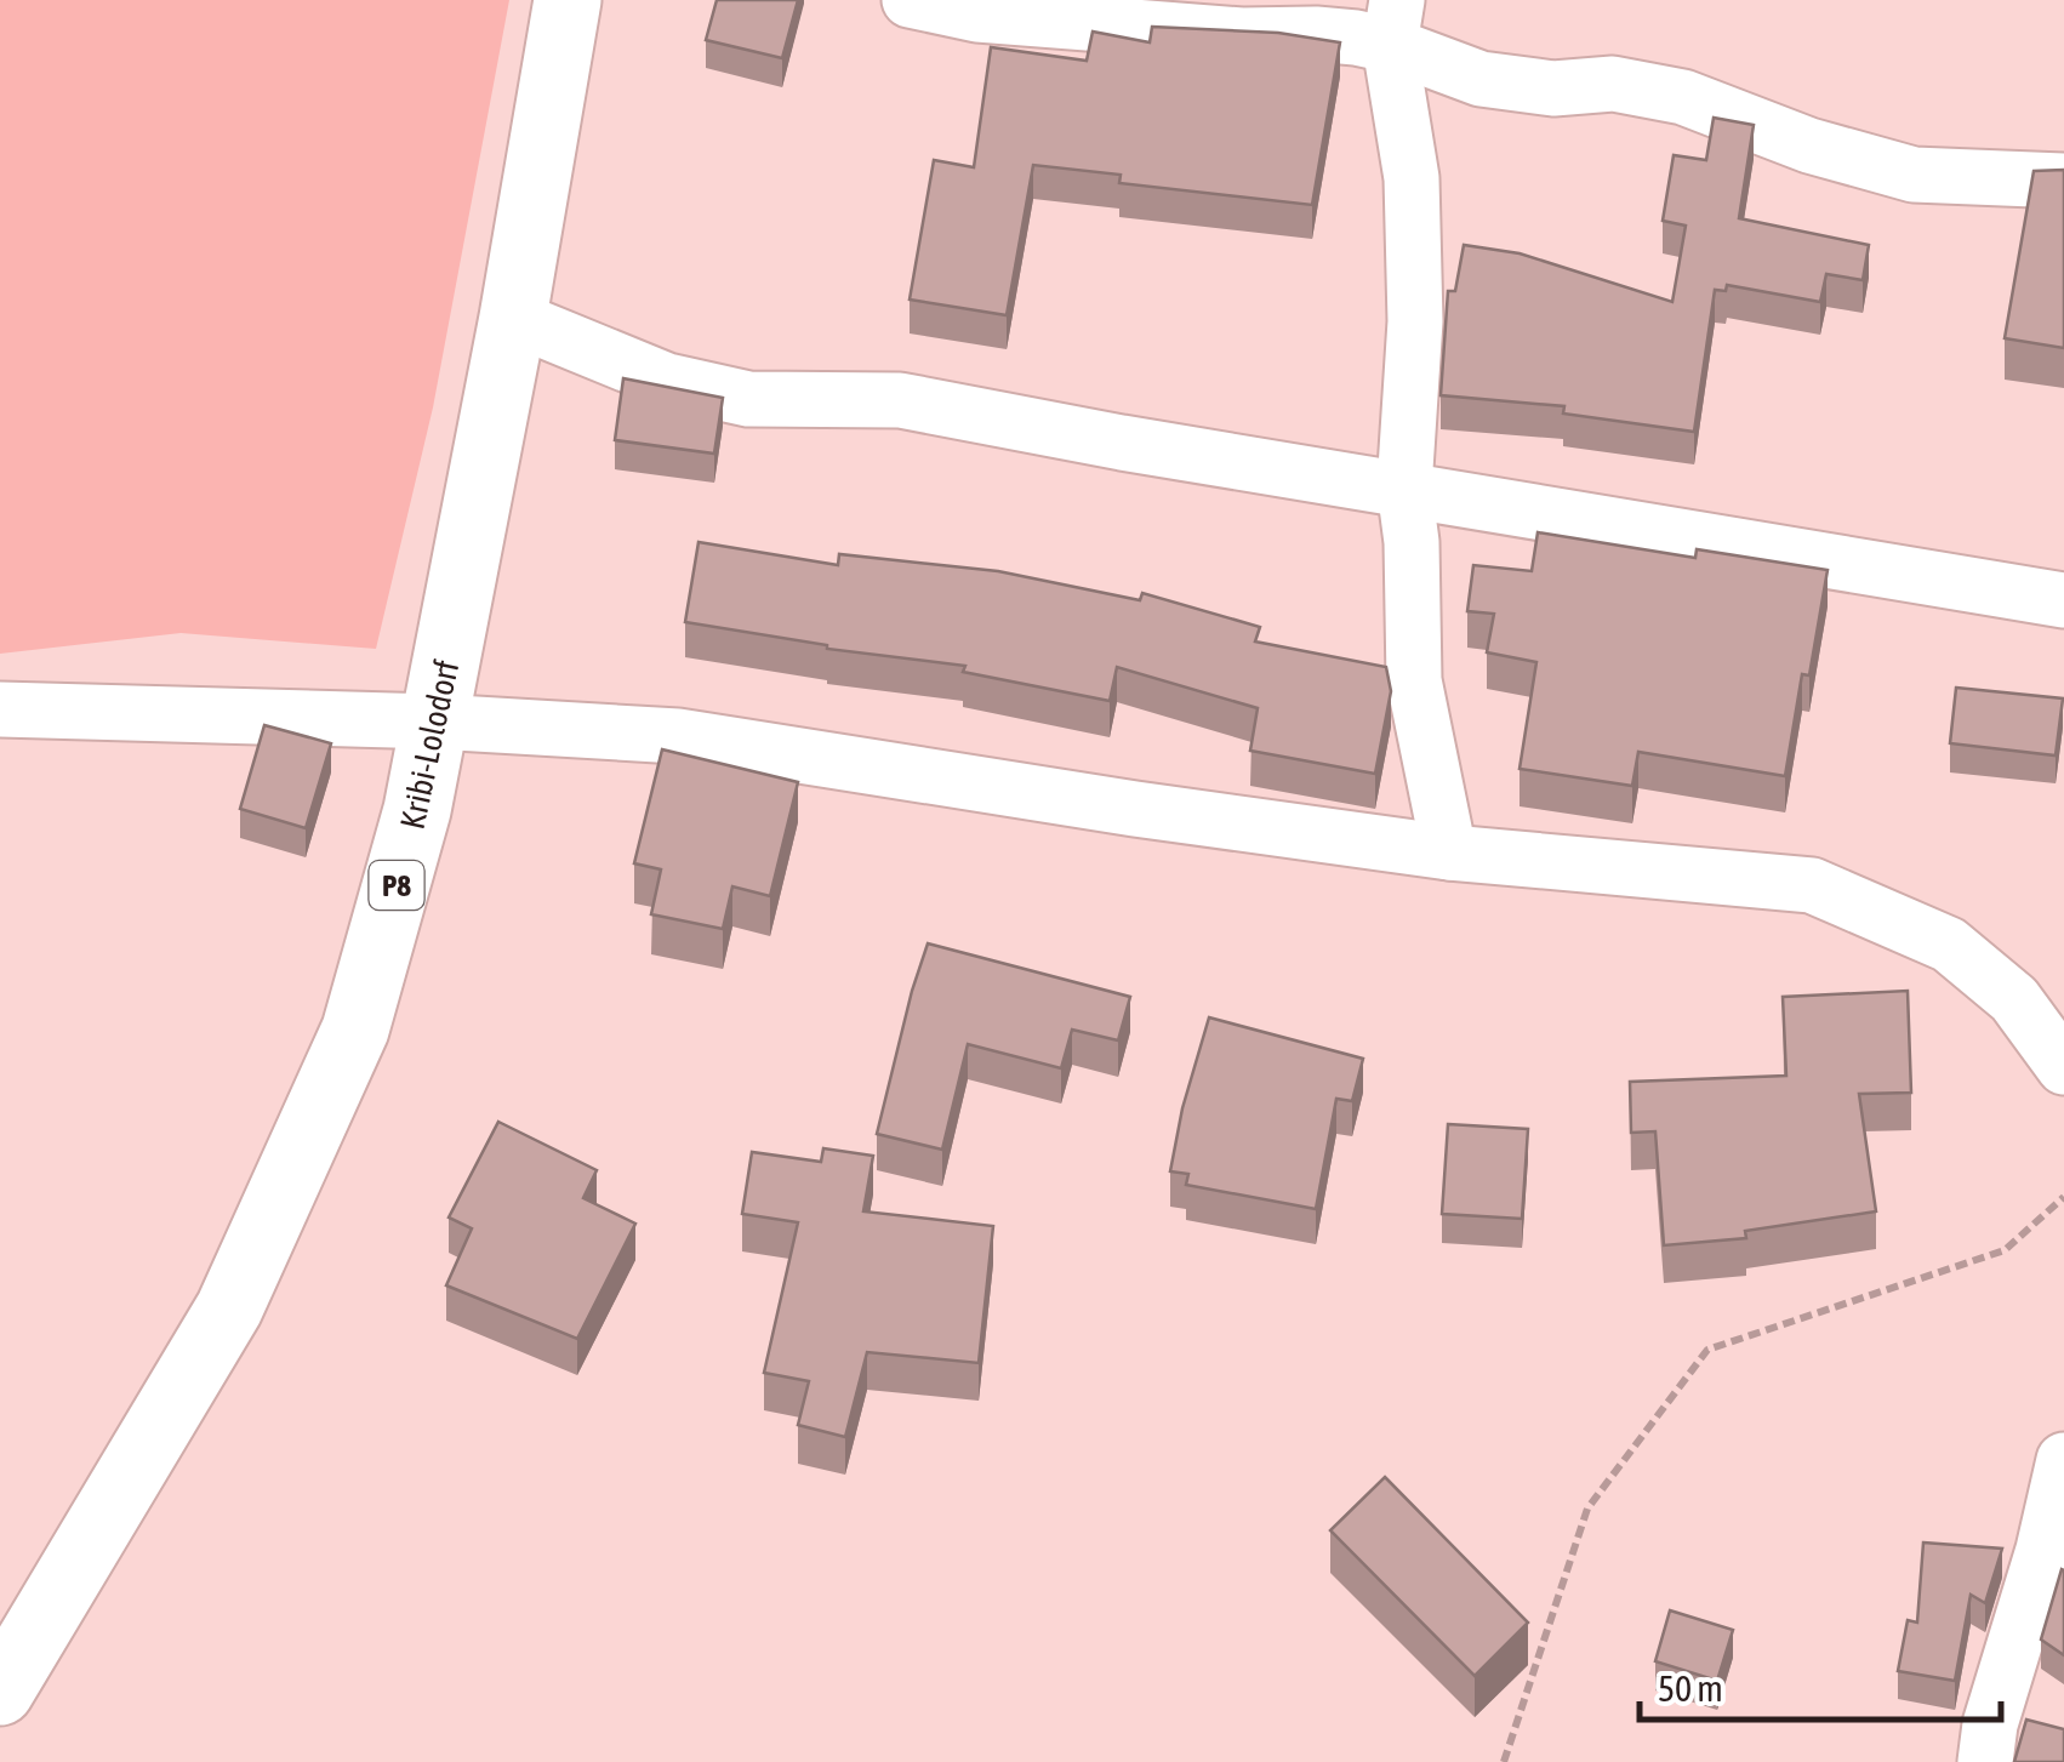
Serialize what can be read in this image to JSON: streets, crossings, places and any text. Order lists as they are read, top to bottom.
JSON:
{
  "streets": {
    "main road": ["Kribi-Lolodorf", "P8"]
  },
  "scale_bar": "50 m"
}
